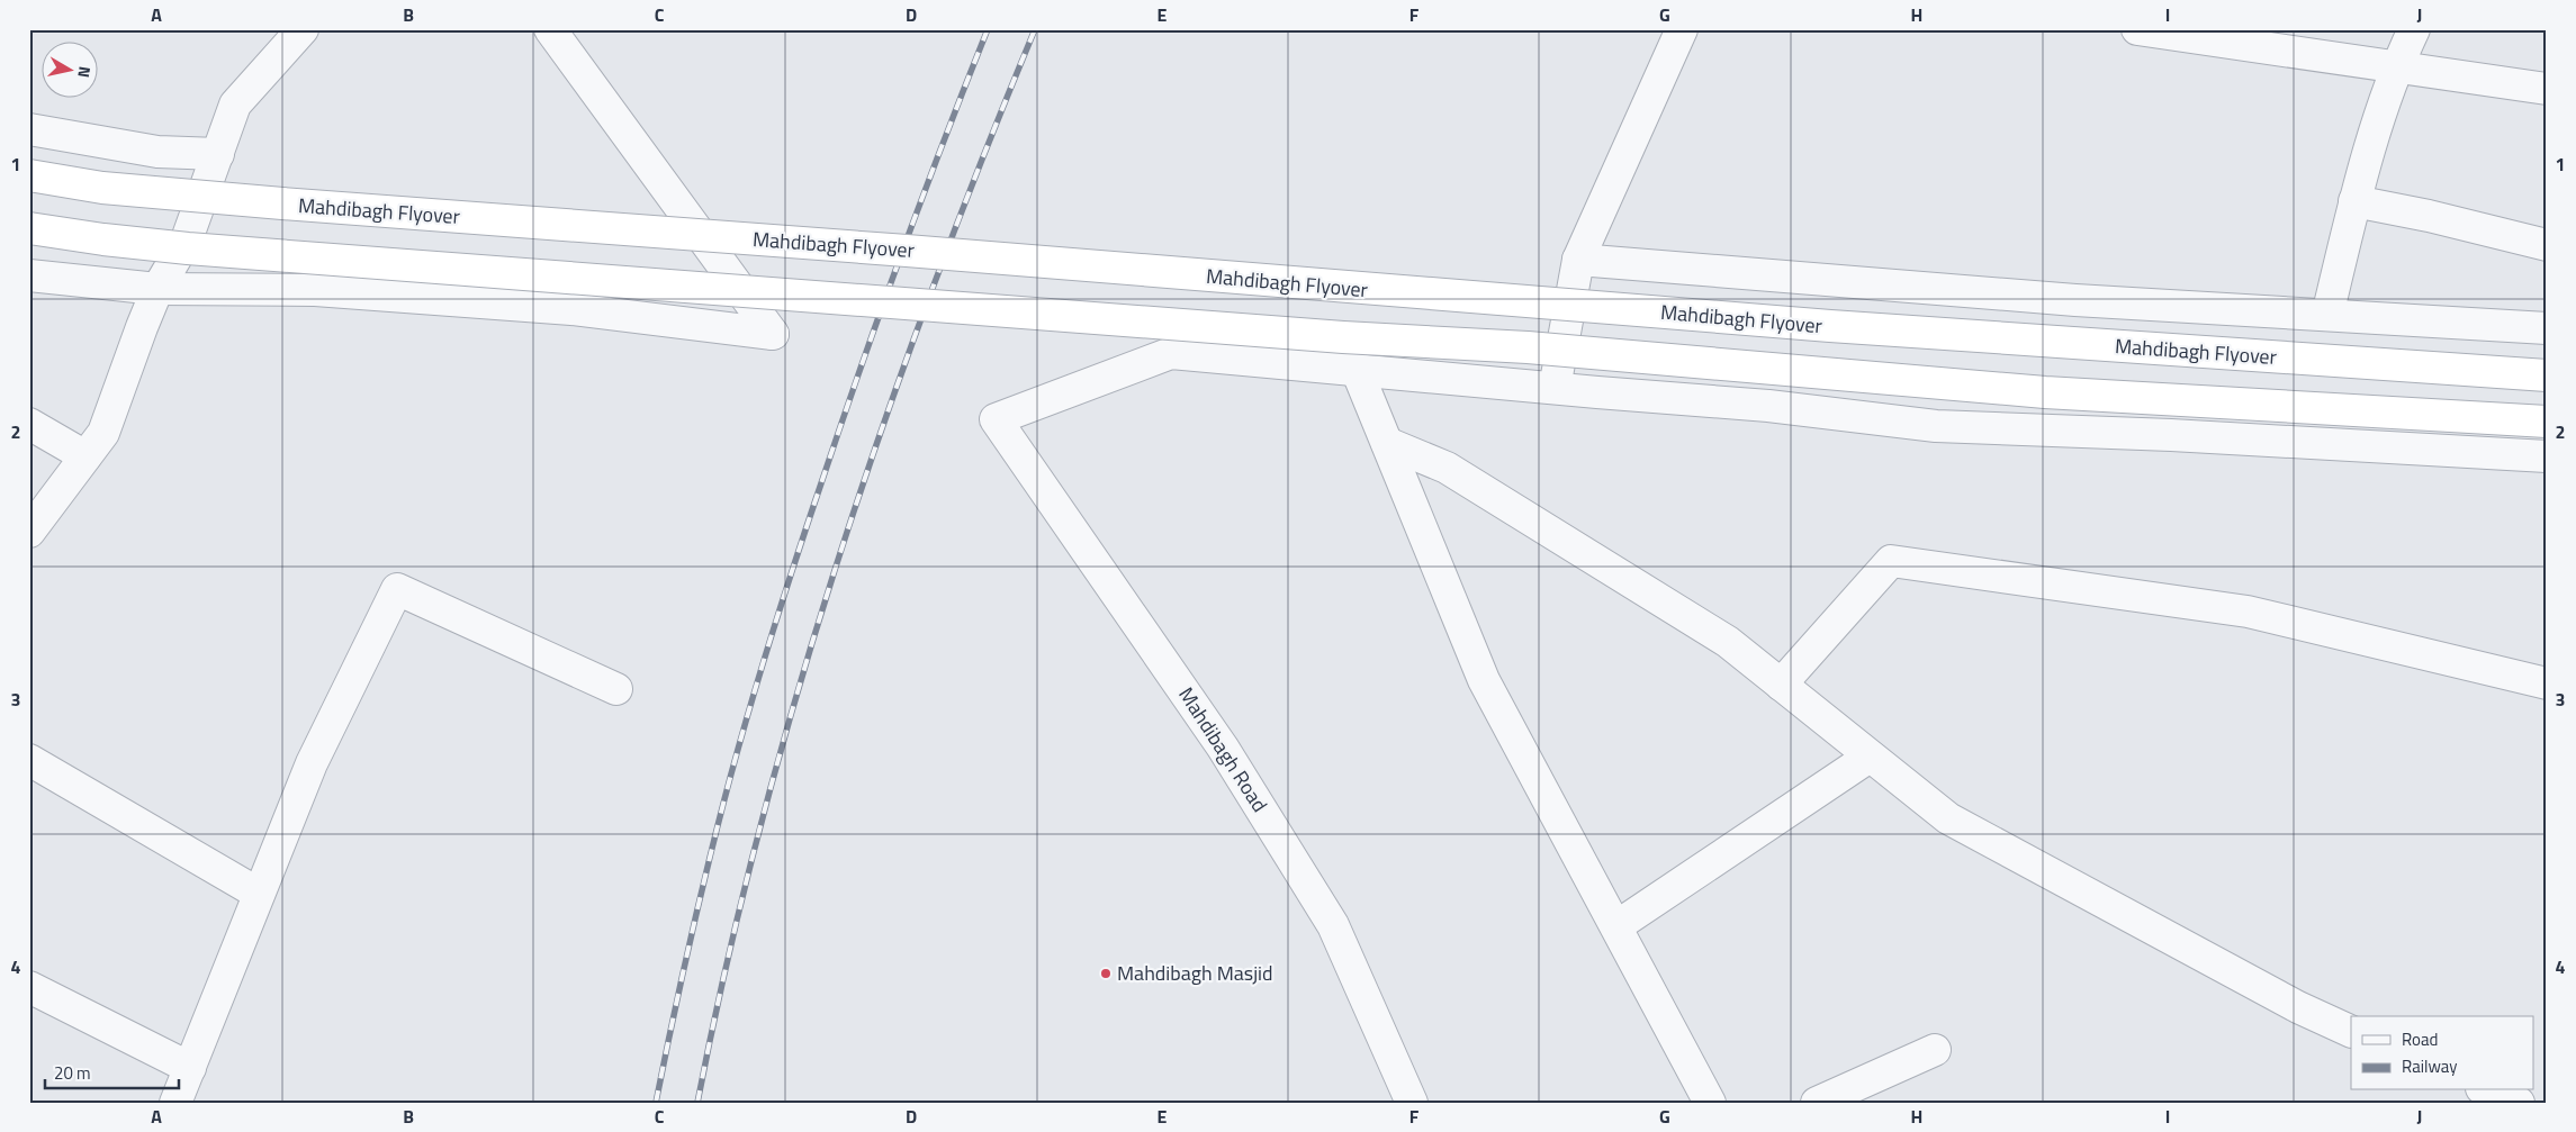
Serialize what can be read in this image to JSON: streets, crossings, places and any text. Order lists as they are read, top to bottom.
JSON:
{
  "streets": {
    "main road": ["Mahdibagh Flyover"],
    "street": ["Mahdibagh Road"]
  },
  "places": ["Mahdibagh Masjid"],
  "legend": ["Road", "Railway"],
  "scale_bar": "20 m",
  "north": "right",
  "grid": {
    "columns": [
      "A",
      "B",
      "C",
      "D",
      "E",
      "F",
      "G",
      "H",
      "I",
      "J"
    ],
    "rows": [
      "1",
      "2",
      "3",
      "4"
    ]
  }
}
